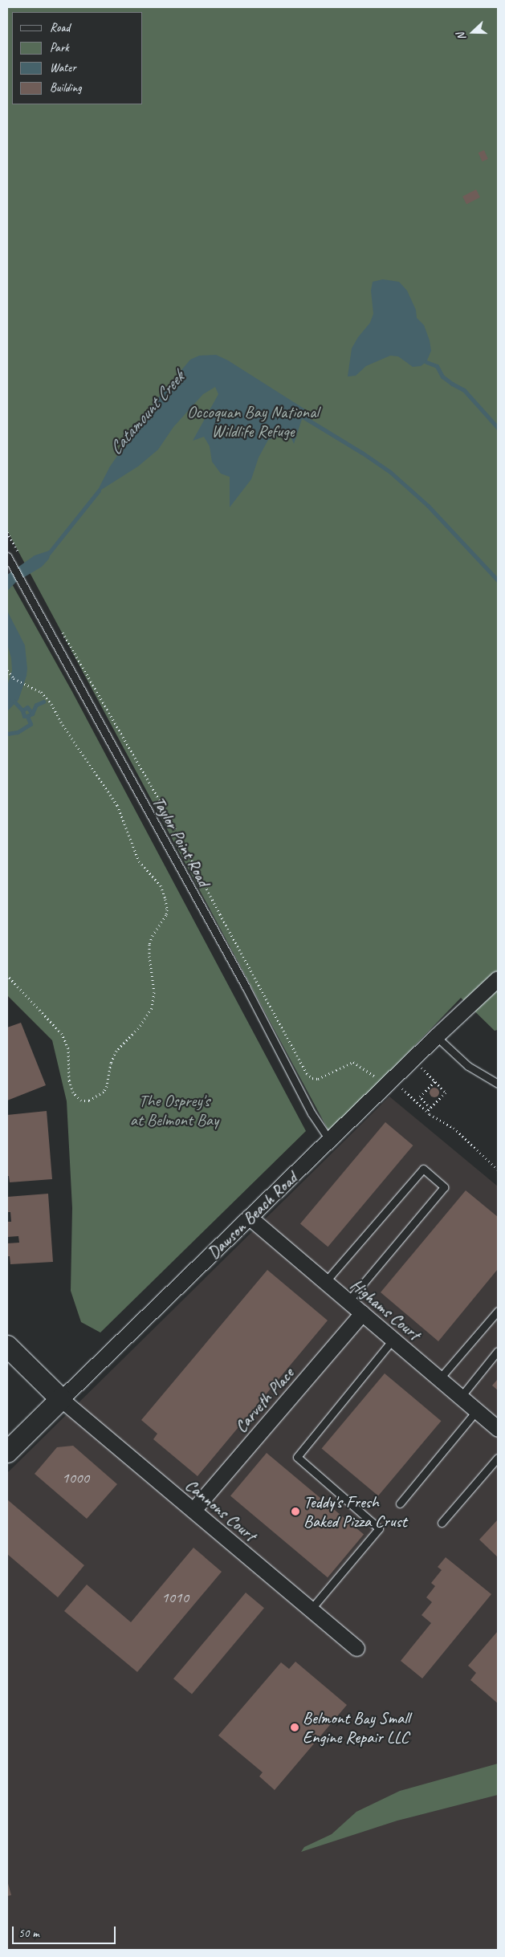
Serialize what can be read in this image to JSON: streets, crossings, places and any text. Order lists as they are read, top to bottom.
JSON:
{
  "streets": {
    "street": [
      "Dawson Beach Road",
      "Highams Court",
      "Carveth Place",
      "Cannons Court"
    ],
    "lane": ["Taylor Point Road"]
  },
  "crossings": [
    ["Taylor Point Road", "Dawson Beach Road"],
    ["Dawson Beach Road", "Highams Court"],
    ["Dawson Beach Road", "Cannons Court"],
    ["Highams Court", "Carveth Place"],
    ["Carveth Place", "Cannons Court"]
  ],
  "water": ["Catamount Creek"],
  "parks": ["Occoquan Bay National Wildlife Refuge", "The Osprey's at Belmont Bay"],
  "places": ["Teddy's Fresh Baked Pizza Crust", "Belmont Bay Small Engine Repair LLC"],
  "house_numbers": ["1000", "1010"],
  "legend": [
    "Road",
    "Park",
    "Water",
    "Building"
  ],
  "scale_bar": "50 m",
  "north": "left"
}
